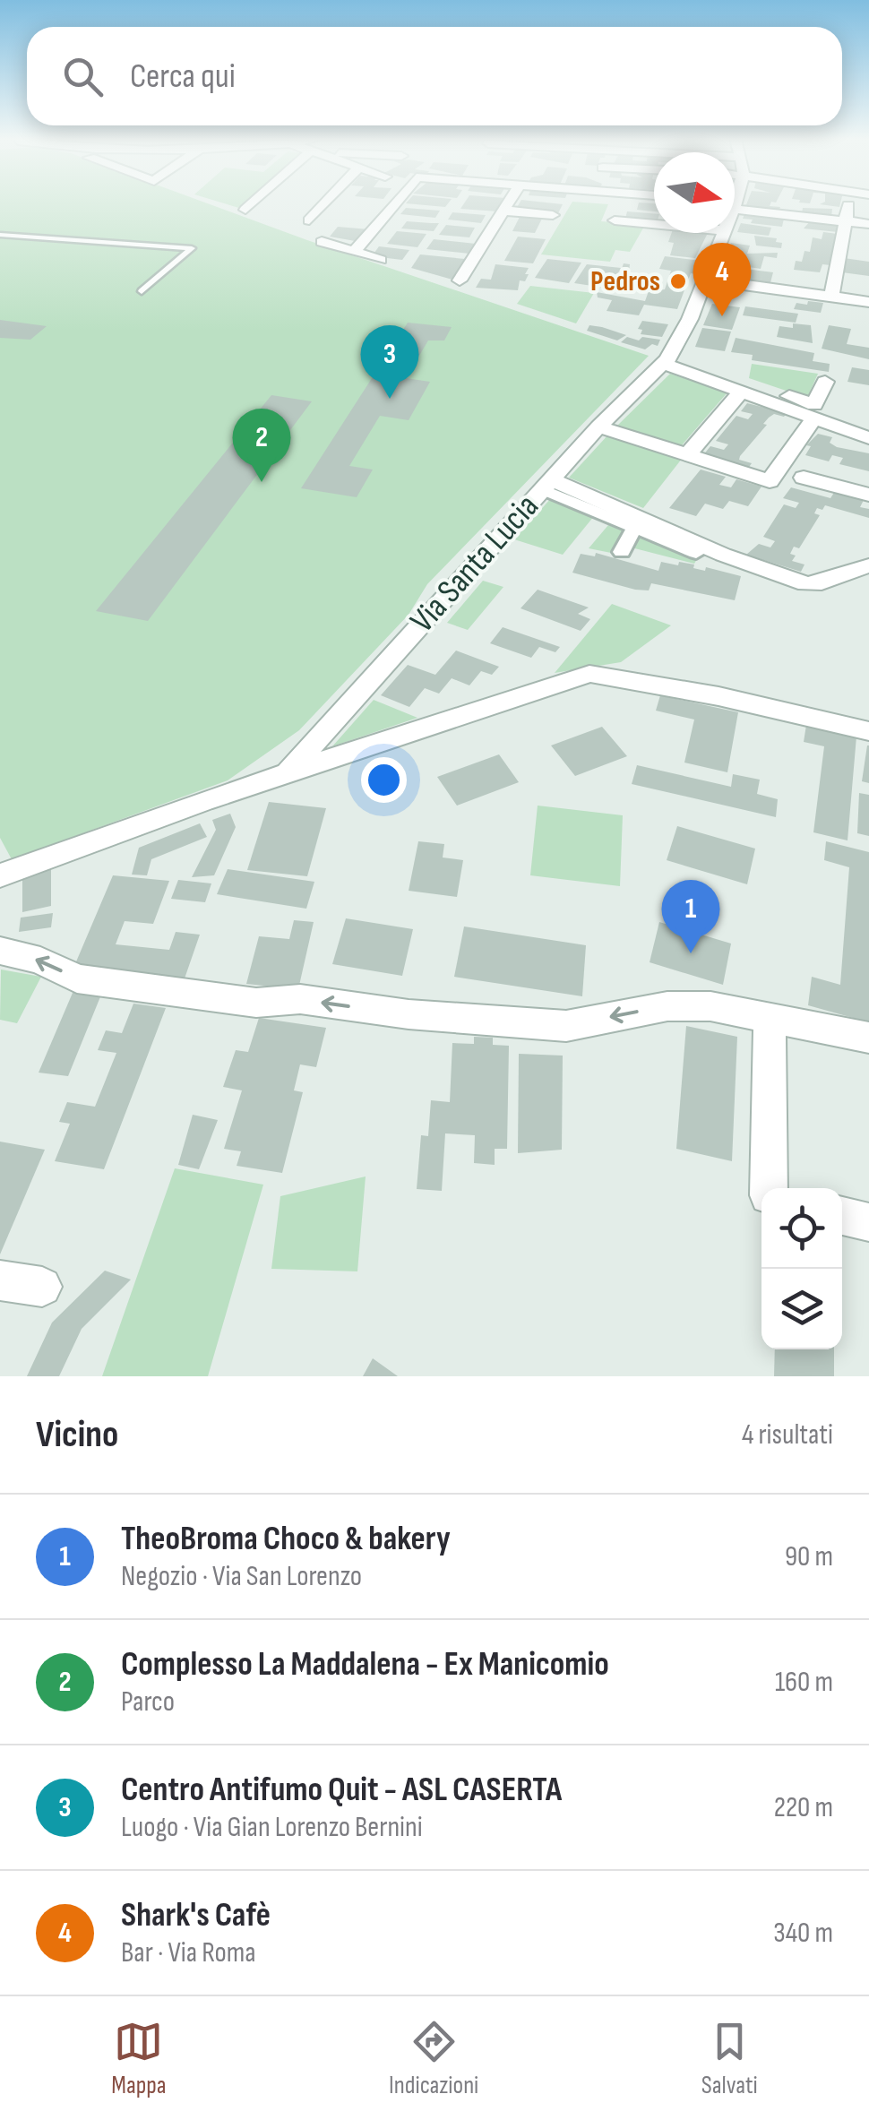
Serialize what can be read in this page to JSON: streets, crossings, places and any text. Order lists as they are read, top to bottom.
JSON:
{
  "streets": {
    "street": ["Via Santa Lucia"]
  },
  "places": ["Pedros"],
  "north": "right",
  "page": {
    "search": "Cerca qui",
    "pins": [
      "4",
      "3",
      "2",
      "1"
    ],
    "heading": ["Vicino", "4 risultati"],
    "list": [
      {
        "mark": "1",
        "name": "TheoBroma Choco & bakery",
        "note": "Negozio · Via San Lorenzo",
        "value": "90 m"
      },
      {
        "mark": "2",
        "name": "Complesso La Maddalena - Ex Manicomio",
        "note": "Parco",
        "value": "160 m"
      },
      {
        "mark": "3",
        "name": "Centro Antifumo Quit - ASL CASERTA",
        "note": "Luogo · Via Gian Lorenzo Bernini",
        "value": "220 m"
      },
      {
        "mark": "4",
        "name": "Shark's Cafè",
        "note": "Bar · Via Roma",
        "value": "340 m"
      }
    ],
    "nav": ["Mappa", "Indicazioni", "Salvati"]
  }
}
